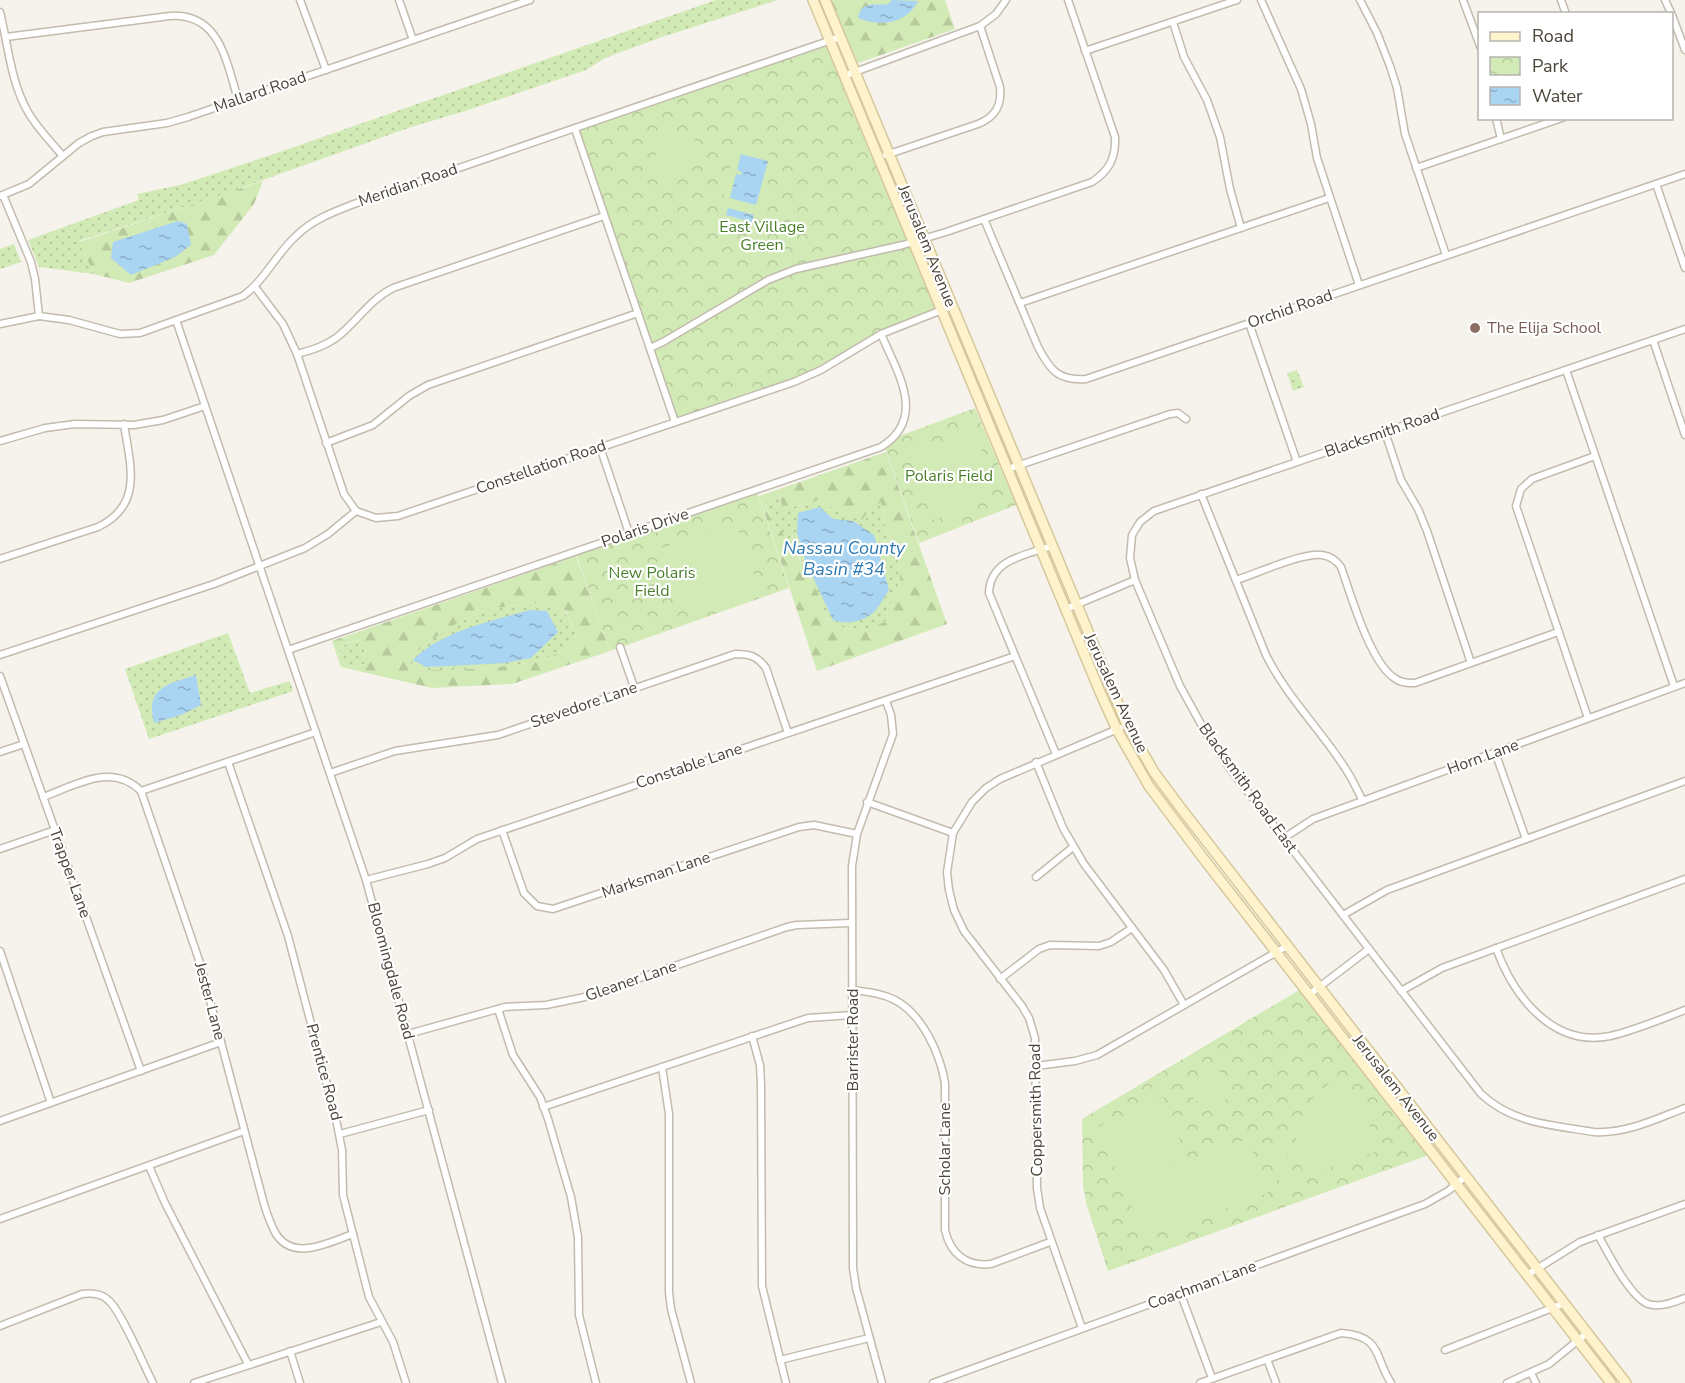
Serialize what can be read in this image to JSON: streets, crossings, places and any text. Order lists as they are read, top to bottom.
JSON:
{
  "streets": {
    "main road": ["Jerusalem Avenue"],
    "street": [
      "Mallard Road",
      "Meridian Road",
      "Orchid Road",
      "Blacksmith Road",
      "Constellation Road",
      "Polaris Drive",
      "Stevedore Lane",
      "Horn Lane",
      "Constable Lane",
      "Blacksmith Road East",
      "Trapper Lane",
      "Marksman Lane",
      "Bloomingdale Road",
      "Gleaner Lane",
      "Jester Lane",
      "Barrister Road",
      "Prentice Road",
      "Coppersmith Road",
      "Scholar Lane",
      "Coachman Lane"
    ]
  },
  "crossings": [
    ["Meridian Road", "Jerusalem Avenue"],
    ["Meridian Road", "Bloomingdale Road"],
    ["Jerusalem Avenue", "Constellation Road"],
    ["Jerusalem Avenue", "Coppersmith Road"],
    ["Jerusalem Avenue", "Coachman Lane"],
    ["Blacksmith Road", "Blacksmith Road East"],
    ["Constellation Road", "Polaris Drive"],
    ["Polaris Drive", "Bloomingdale Road"],
    ["Stevedore Lane", "Constable Lane"],
    ["Stevedore Lane", "Bloomingdale Road"],
    ["Horn Lane", "Blacksmith Road East"],
    ["Constable Lane", "Marksman Lane"],
    ["Constable Lane", "Bloomingdale Road"],
    ["Constable Lane", "Barrister Road"],
    ["Marksman Lane", "Barrister Road"],
    ["Bloomingdale Road", "Gleaner Lane"],
    ["Gleaner Lane", "Barrister Road"],
    ["Jester Lane", "Prentice Road"],
    ["Barrister Road", "Scholar Lane"],
    ["Coppersmith Road", "Scholar Lane"],
    ["Coppersmith Road", "Coachman Lane"]
  ],
  "water": ["Nassau County Basin #34"],
  "parks": ["East Village Green", "Polaris Field", "New Polaris Field"],
  "places": ["The Elija School"],
  "legend": ["Road", "Park", "Water"]
}
